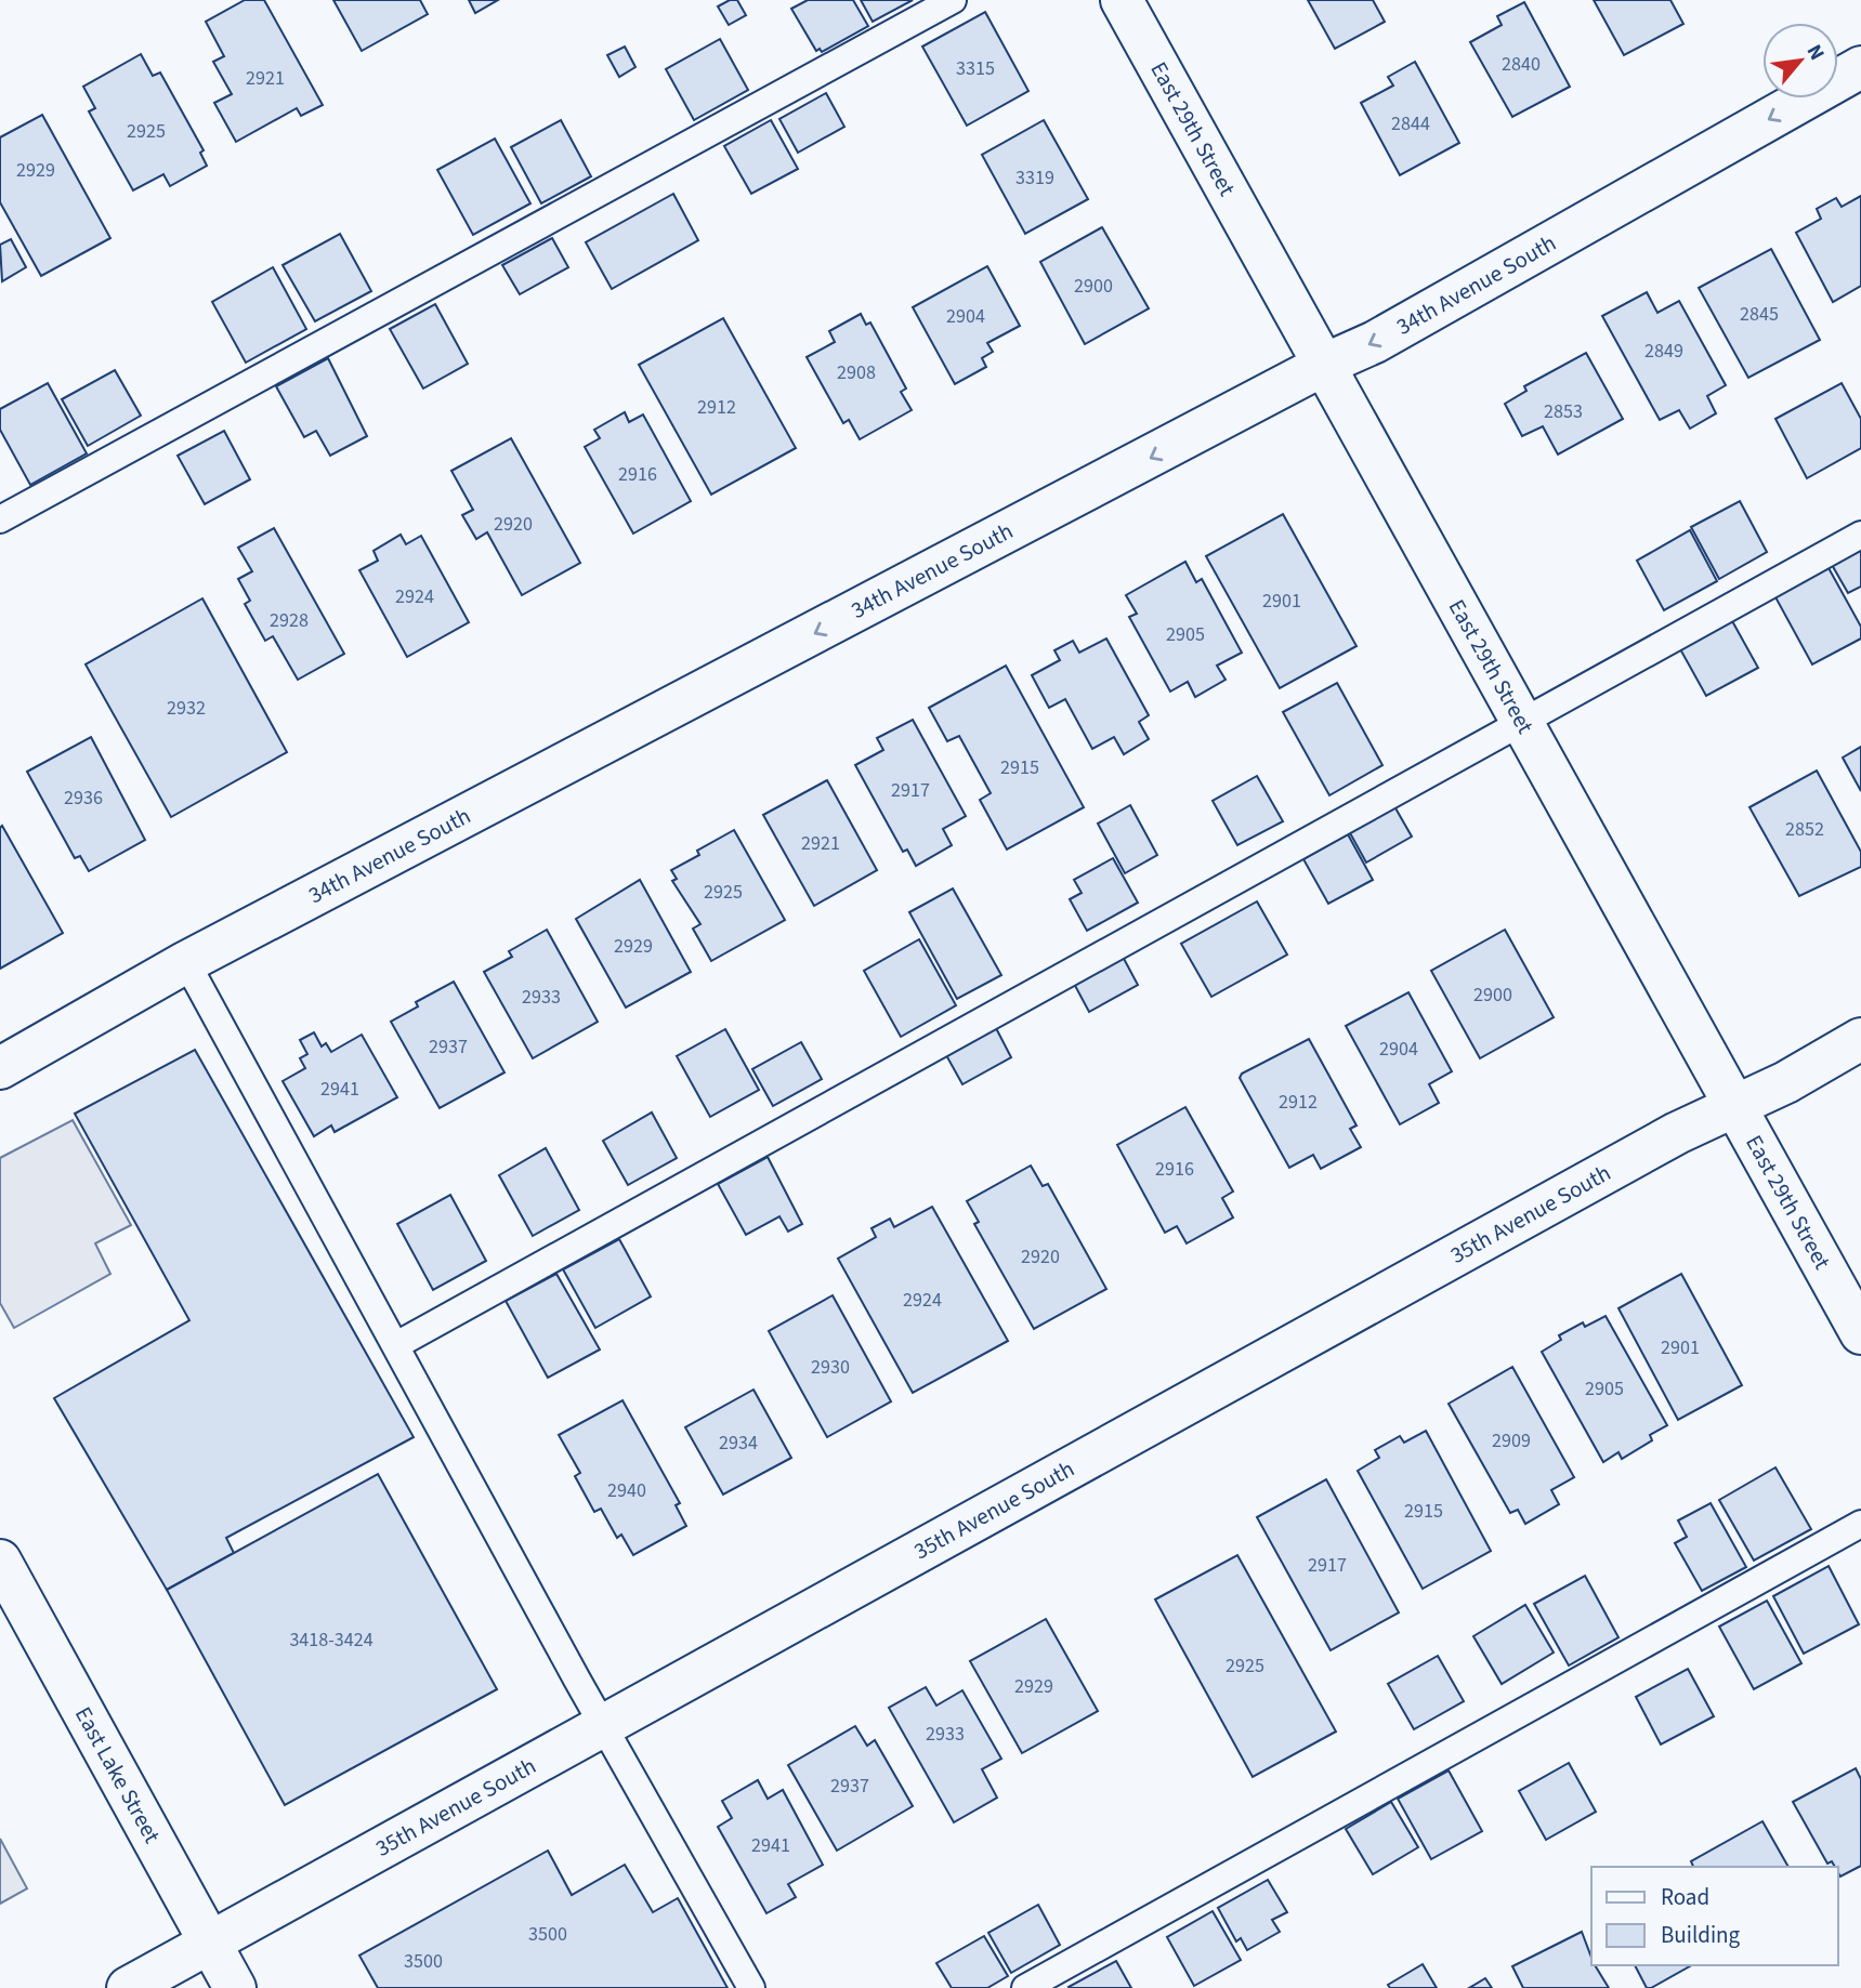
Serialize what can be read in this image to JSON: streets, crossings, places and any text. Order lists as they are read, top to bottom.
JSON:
{
  "streets": {
    "street": [
      "East 29th Street",
      "34th Avenue South",
      "35th Avenue South",
      "East Lake Street"
    ]
  },
  "crossings": [
    ["East 29th Street", "34th Avenue South"],
    ["East 29th Street", "35th Avenue South"],
    ["35th Avenue South", "East Lake Street"]
  ],
  "one_way": ["34th Avenue South"],
  "house_numbers": [
    "2840",
    "3315",
    "2921",
    "2844",
    "2925",
    "2929",
    "3319",
    "2900",
    "2845",
    "2904",
    "2849",
    "2908",
    "2912",
    "2853",
    "2916",
    "2920",
    "2924",
    "2901",
    "2928",
    "2905",
    "2932",
    "2915",
    "2917",
    "2936",
    "2852",
    "2921",
    "2925",
    "2929",
    "2900",
    "2933",
    "2937",
    "2904",
    "2941",
    "2912",
    "2916",
    "2920",
    "2924",
    "2901",
    "2930",
    "2905",
    "2909",
    "2934",
    "2940",
    "2915",
    "2917",
    "3418-3424",
    "2925",
    "2929",
    "2933",
    "2937",
    "2941",
    "3500",
    "3500"
  ],
  "legend": ["Road", "Building"],
  "north": "top right"
}
